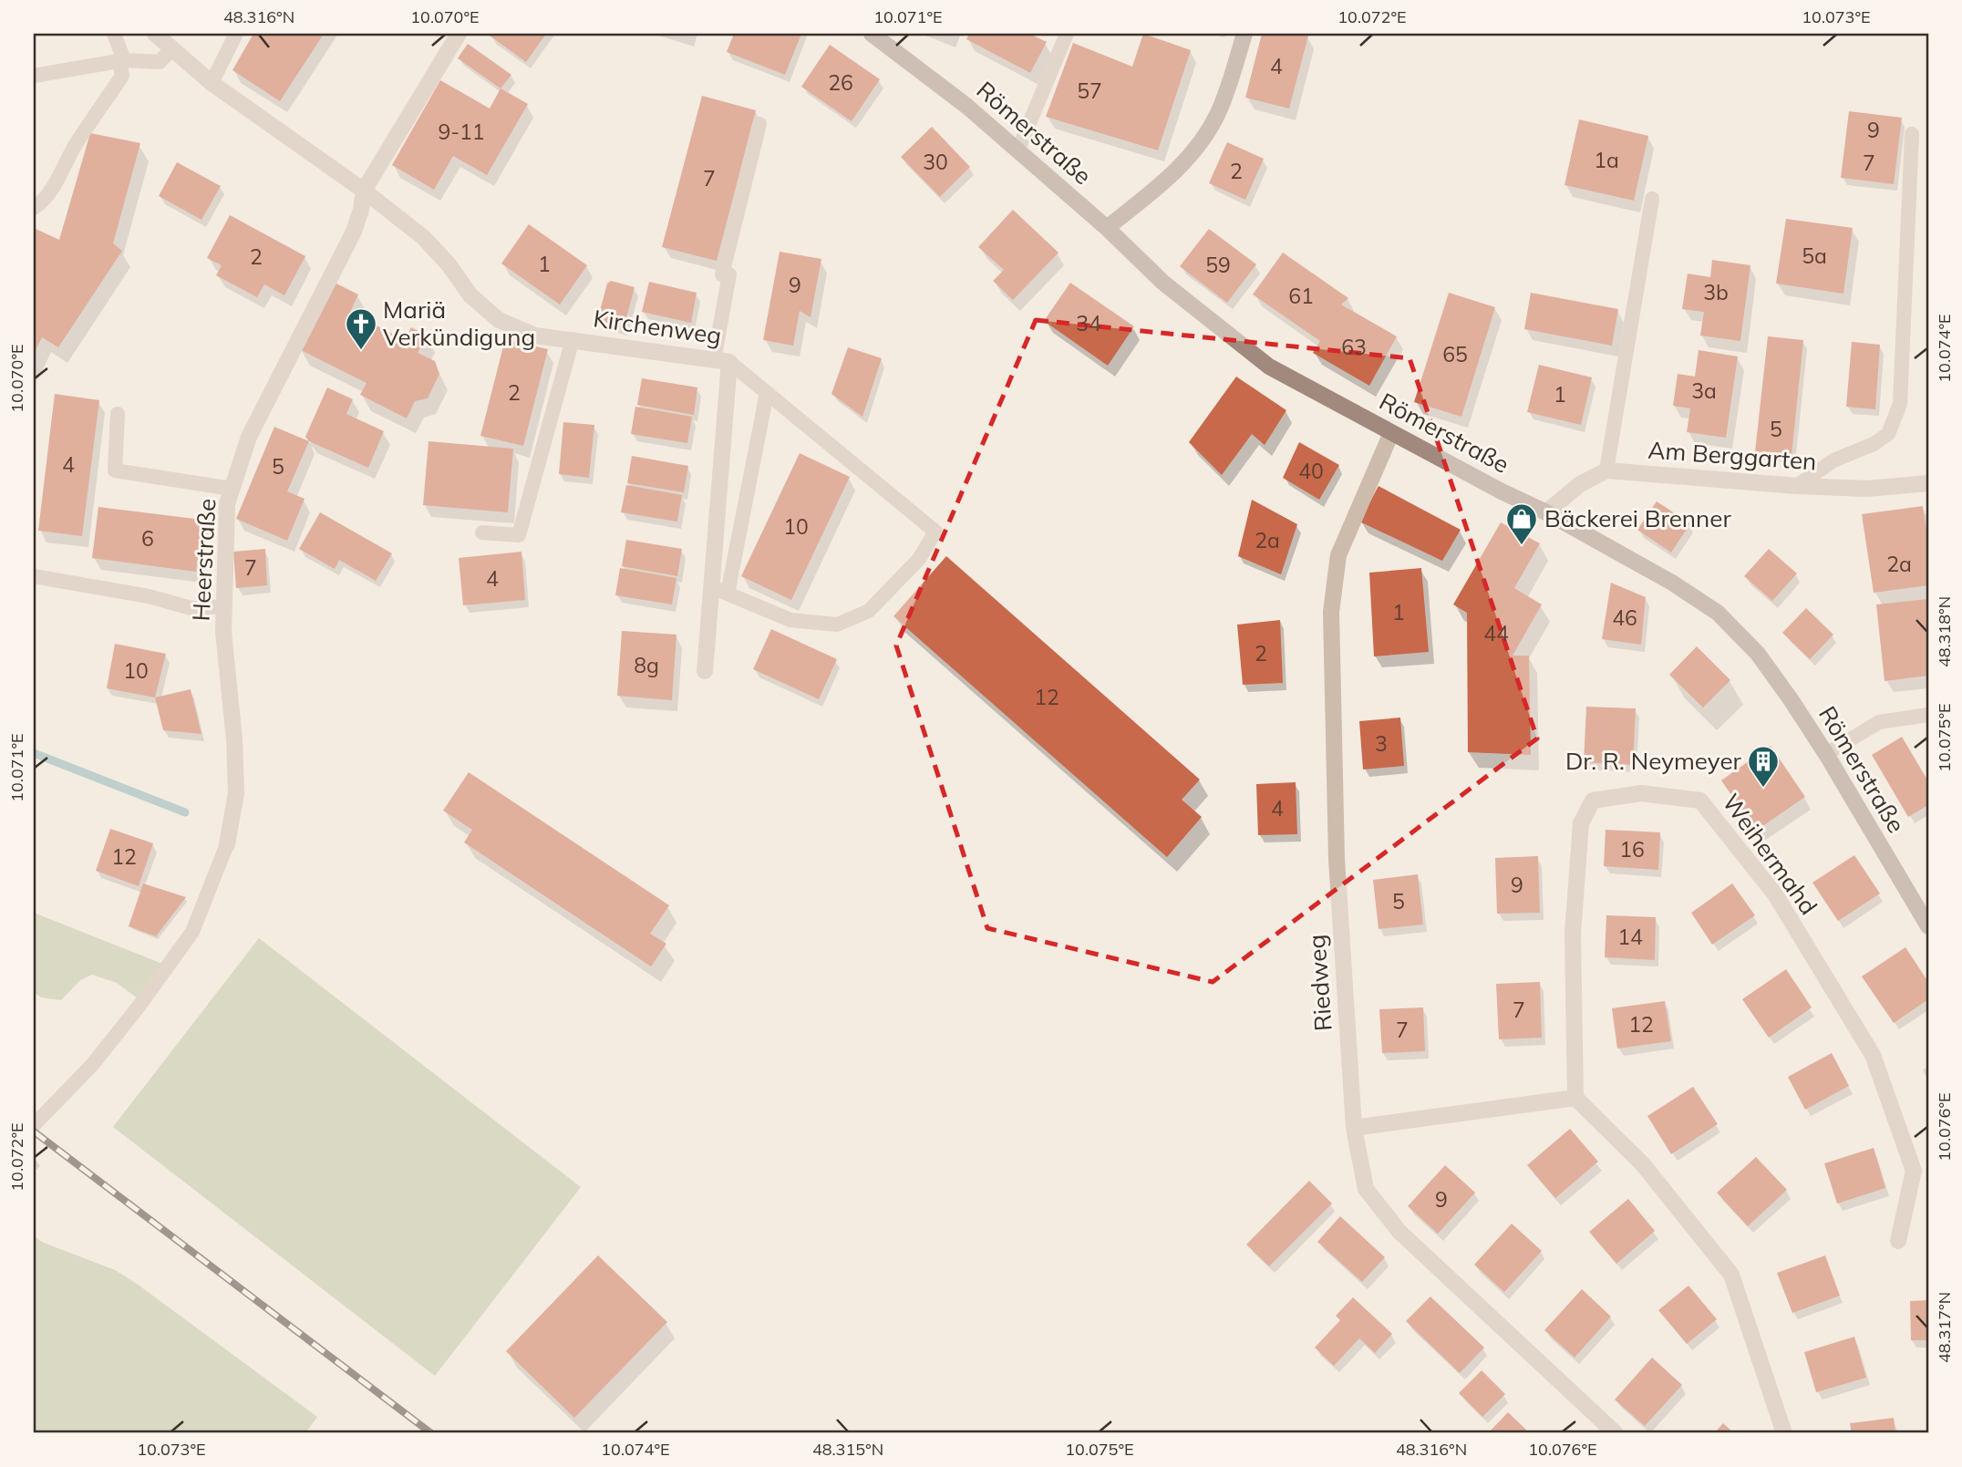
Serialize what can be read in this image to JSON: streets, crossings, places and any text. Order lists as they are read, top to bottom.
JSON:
{
  "streets": {
    "main road": ["Römerstraße"],
    "street": [
      "Kirchenweg",
      "Am Berggarten",
      "Heerstraße",
      "Weihermahd",
      "Riedweg"
    ]
  },
  "crossings": [
    ["Römerstraße", "Riedweg"],
    ["Kirchenweg", "Heerstraße"]
  ],
  "places": {
    "church": ["Mariä Verkündigung"],
    "shop": ["Bäckerei Brenner"],
    "building": ["Dr. R. Neymeyer"]
  },
  "house_numbers": [
    "4",
    "26",
    "57",
    "9",
    "9-11",
    "1a",
    "30",
    "7",
    "2",
    "7",
    "5a",
    "2",
    "1",
    "59",
    "9",
    "3b",
    "61",
    "34",
    "63",
    "65",
    "3a",
    "2",
    "1",
    "5",
    "4",
    "5",
    "40",
    "10",
    "6",
    "2a",
    "2a",
    "7",
    "4",
    "1",
    "46",
    "44",
    "2",
    "8g",
    "10",
    "12",
    "3",
    "4",
    "16",
    "12",
    "9",
    "5",
    "14",
    "7",
    "12",
    "7",
    "9"
  ],
  "coordinates": [
    "48.316°N",
    "10.070°E",
    "10.071°E",
    "10.072°E",
    "10.073°E",
    "10.074°E",
    "48.318°N",
    "10.075°E",
    "10.076°E",
    "48.317°N",
    "48.315°N"
  ]
}
